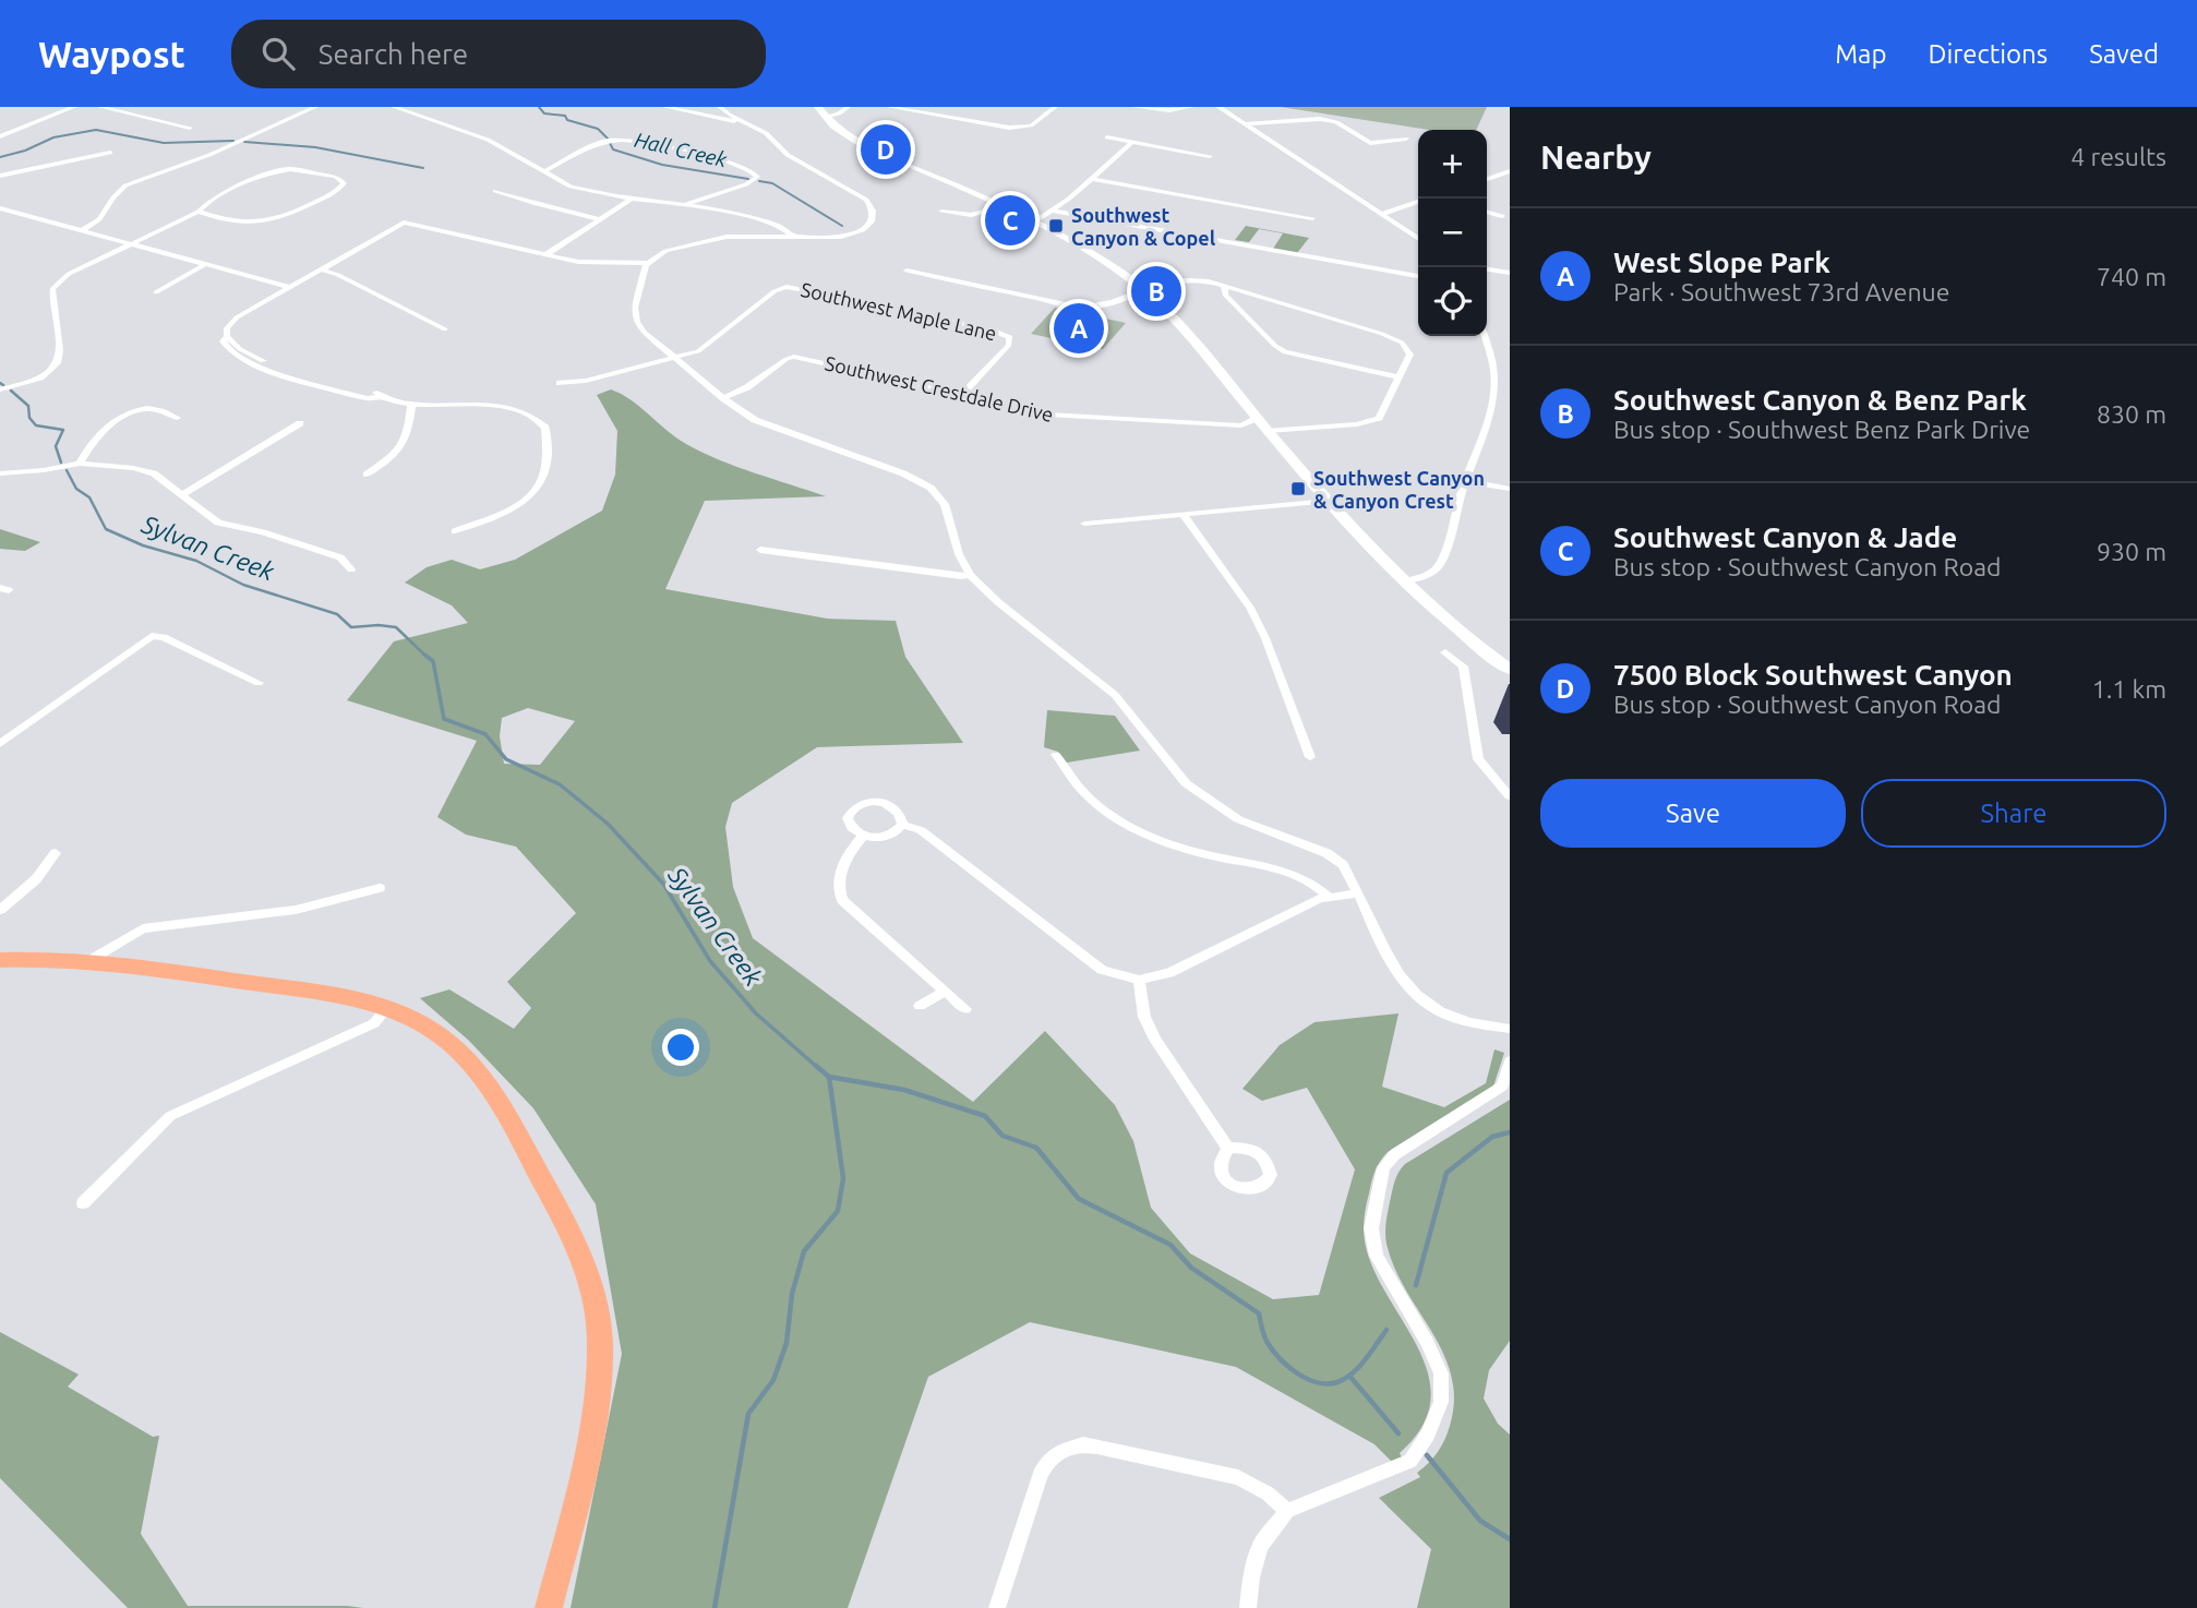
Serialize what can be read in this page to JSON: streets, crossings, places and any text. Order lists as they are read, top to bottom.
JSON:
{
  "streets": {
    "street": ["Southwest Maple Lane", "Southwest Crestdale Drive"]
  },
  "crossings": [
    ["Southwest Maple Lane", "Southwest Crestdale Drive"]
  ],
  "water": ["Hall Creek", "Sylvan Creek"],
  "places": {
    "transit": ["Southwest Canyon & Copel", "Southwest Canyon & Canyon Crest"]
  },
  "page": {
    "header": "Waypost",
    "search": "Search here",
    "nav": ["Map", "Directions", "Saved"],
    "heading": ["Nearby", "4 results"],
    "pins": [
      "D",
      "C",
      "B",
      "A"
    ],
    "map_buttons": ["+", "−"],
    "list": [
      {
        "mark": "A",
        "name": "West Slope Park",
        "note": "Park · Southwest 73rd Avenue",
        "value": "740 m"
      },
      {
        "mark": "B",
        "name": "Southwest Canyon & Benz Park",
        "note": "Bus stop · Southwest Benz Park Drive",
        "value": "830 m"
      },
      {
        "mark": "C",
        "name": "Southwest Canyon & Jade",
        "note": "Bus stop · Southwest Canyon Road",
        "value": "930 m"
      },
      {
        "mark": "D",
        "name": "7500 Block Southwest Canyon",
        "note": "Bus stop · Southwest Canyon Road",
        "value": "1.1 km"
      }
    ],
    "buttons": ["Save", "Share"]
  }
}
